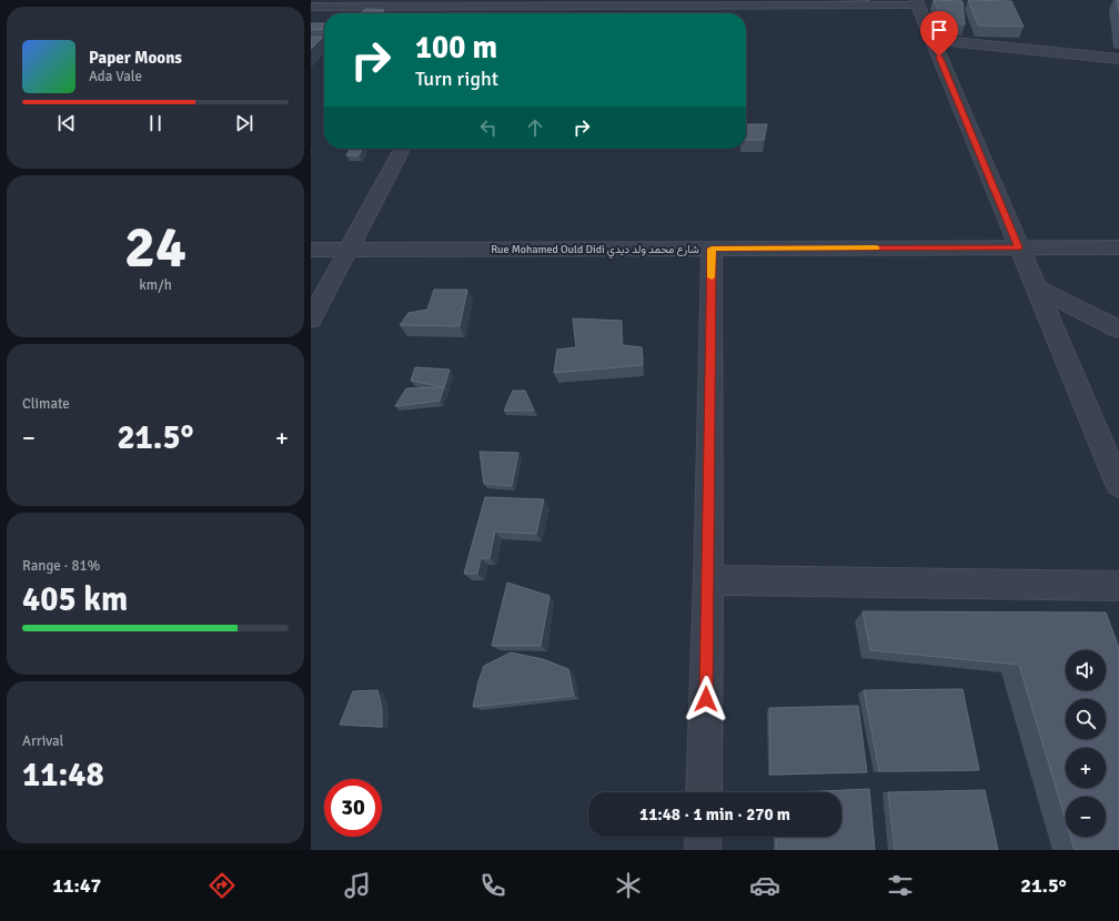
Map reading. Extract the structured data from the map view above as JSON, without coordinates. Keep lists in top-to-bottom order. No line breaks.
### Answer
{"streets":{"street":["Rue Mohamed Ould Didi شارع محمد ولد ديدي"]},"page":{"turn":["100 m","Turn right"],"song":["Paper Moons","Ada Vale"],"tile":[["24","km/h"],"Climate",["Range · 81%","405 km"],["Arrival","11:48"]],"heat":["−","21.5°","+"],"map_buttons":["+","−"],"limit":"30","trip":"11:48 · 1 min · 270 m","tabs":["11:47","21.5°"]}}
